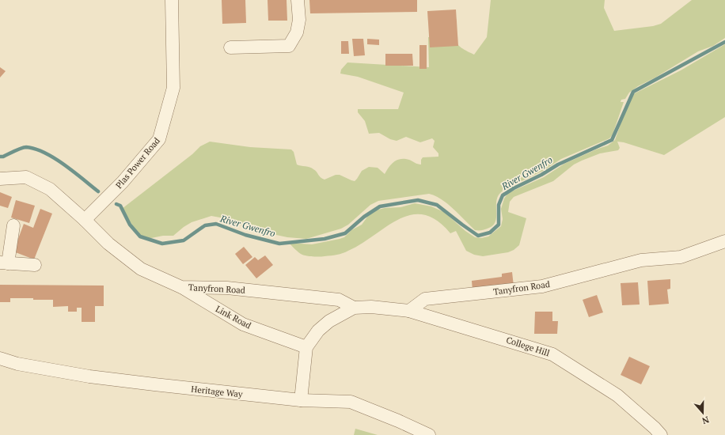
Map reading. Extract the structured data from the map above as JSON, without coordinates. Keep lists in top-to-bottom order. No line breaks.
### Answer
{"streets":{"street":["Plas Power Road","Tanyfron Road","Link Road","College Hill","Heritage Way"]},"crossings":[["Plas Power Road","Tanyfron Road"],["Tanyfron Road","Link Road"],["Tanyfron Road","College Hill"]],"water":["River Gwenfro"],"north":"bottom"}
